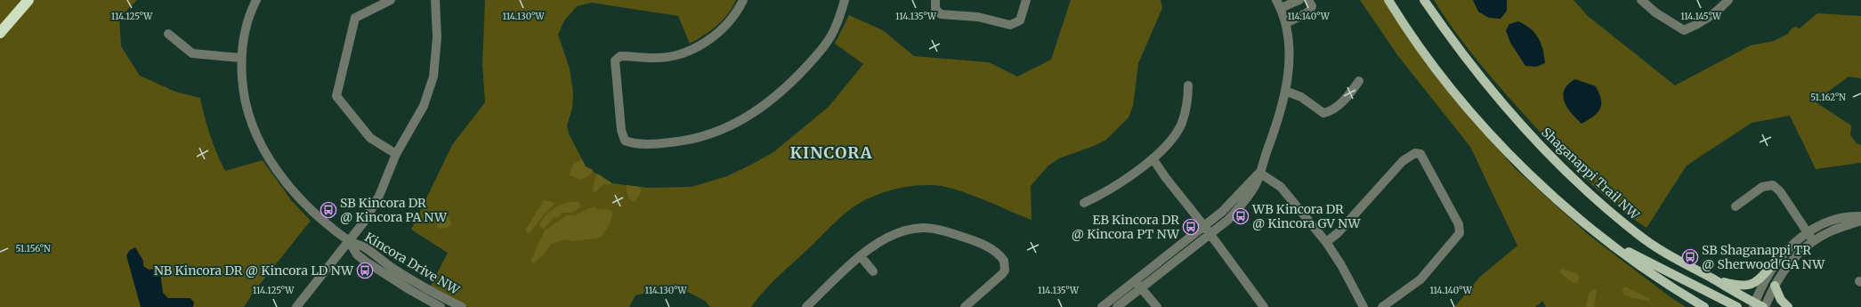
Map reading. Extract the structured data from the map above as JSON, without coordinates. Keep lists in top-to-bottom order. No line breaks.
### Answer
{"streets":{"main road":["Shaganappi Trail NW"],"street":["Kincora Drive NW"]},"districts":["KINCORA"],"places":{"bus stop":["SB Kincora DR @ Kincora PA NW","WB Kincora DR @ Kincora GV NW","EB Kincora DR @ Kincora PT NW","SB Shaganappi TR @ Sherwood GA NW","NB Kincora DR @ Kincora LD NW"]},"coordinates":["114.125°W","114.130°W","114.135°W","114.140°W","114.145°W","51.162°N","51.156°N"]}
